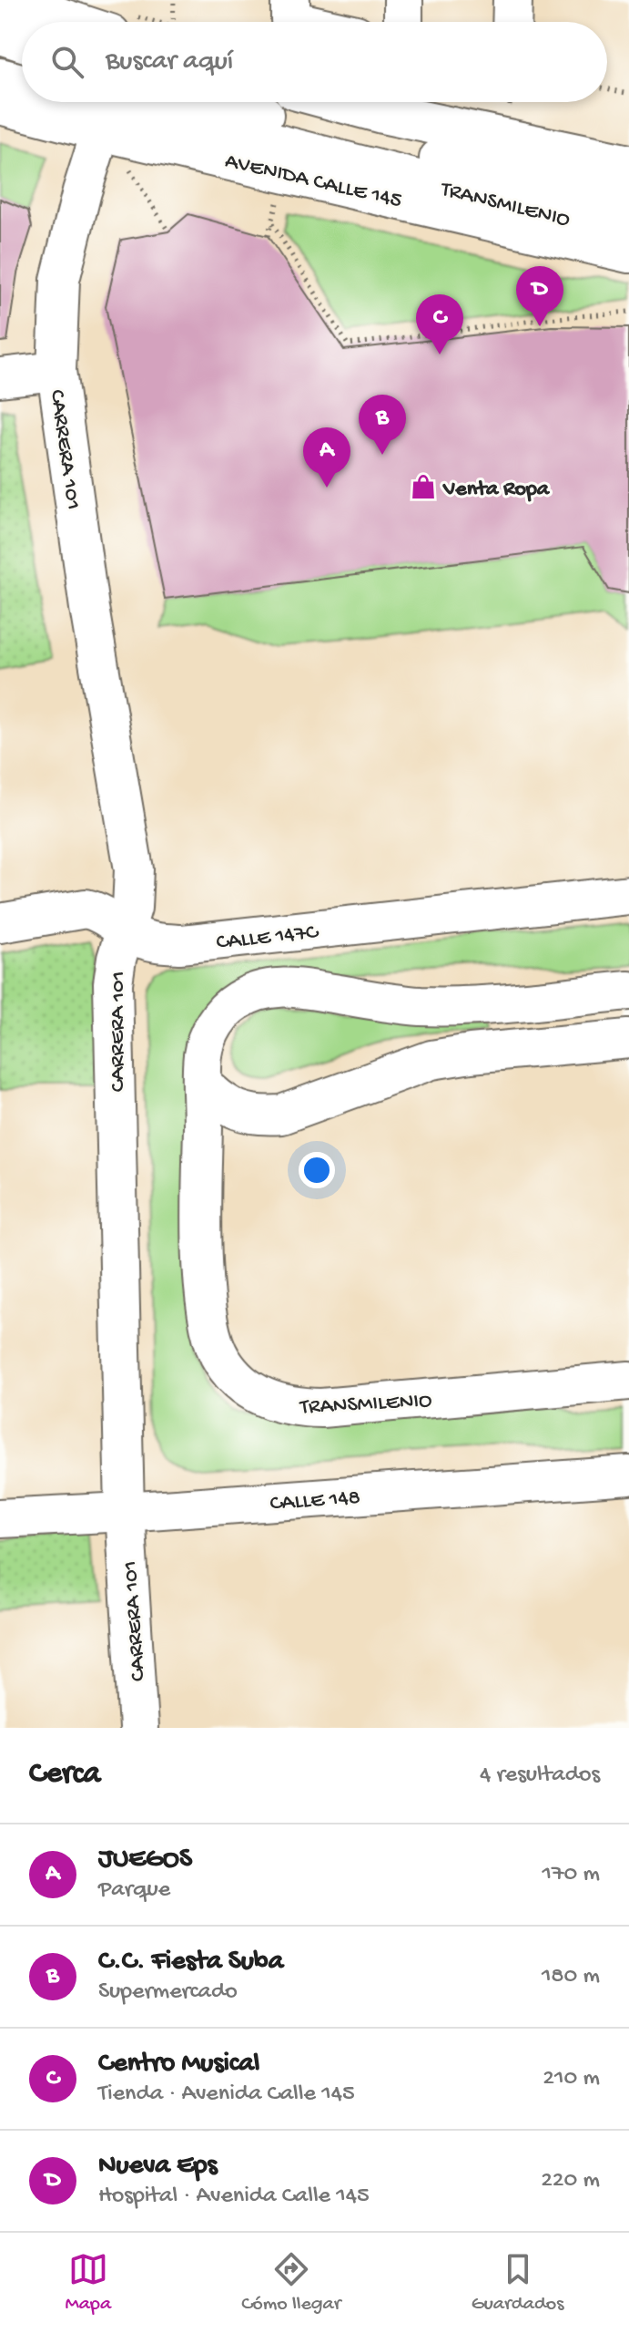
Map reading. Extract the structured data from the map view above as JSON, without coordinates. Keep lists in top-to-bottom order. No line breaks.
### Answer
{"streets":{"main road":["AVENIDA CALLE 145"],"street":["TRANSMILENIO","CARRERA 101","CALLE 147C","CALLE 148"]},"crossings":[["AVENIDA CALLE 145","CARRERA 101"],["CARRERA 101","CALLE 147C"],["CARRERA 101","CALLE 148"]],"places":{"shop":["Venta Ropa"]},"page":{"search":"Buscar aquí","pins":["D","C","B","A"],"heading":["Cerca","4 resultados"],"list":[{"mark":"A","name":"JUEGOS","note":"Parque","value":"170 m"},{"mark":"B","name":"C.C. Fiesta Suba","note":"Supermercado","value":"180 m"},{"mark":"C","name":"Centro Musical","note":"Tienda · Avenida Calle 145","value":"210 m"},{"mark":"D","name":"Nueva Eps","note":"Hospital · Avenida Calle 145","value":"220 m"}],"nav":["Mapa","Cómo llegar","Guardados"]}}
